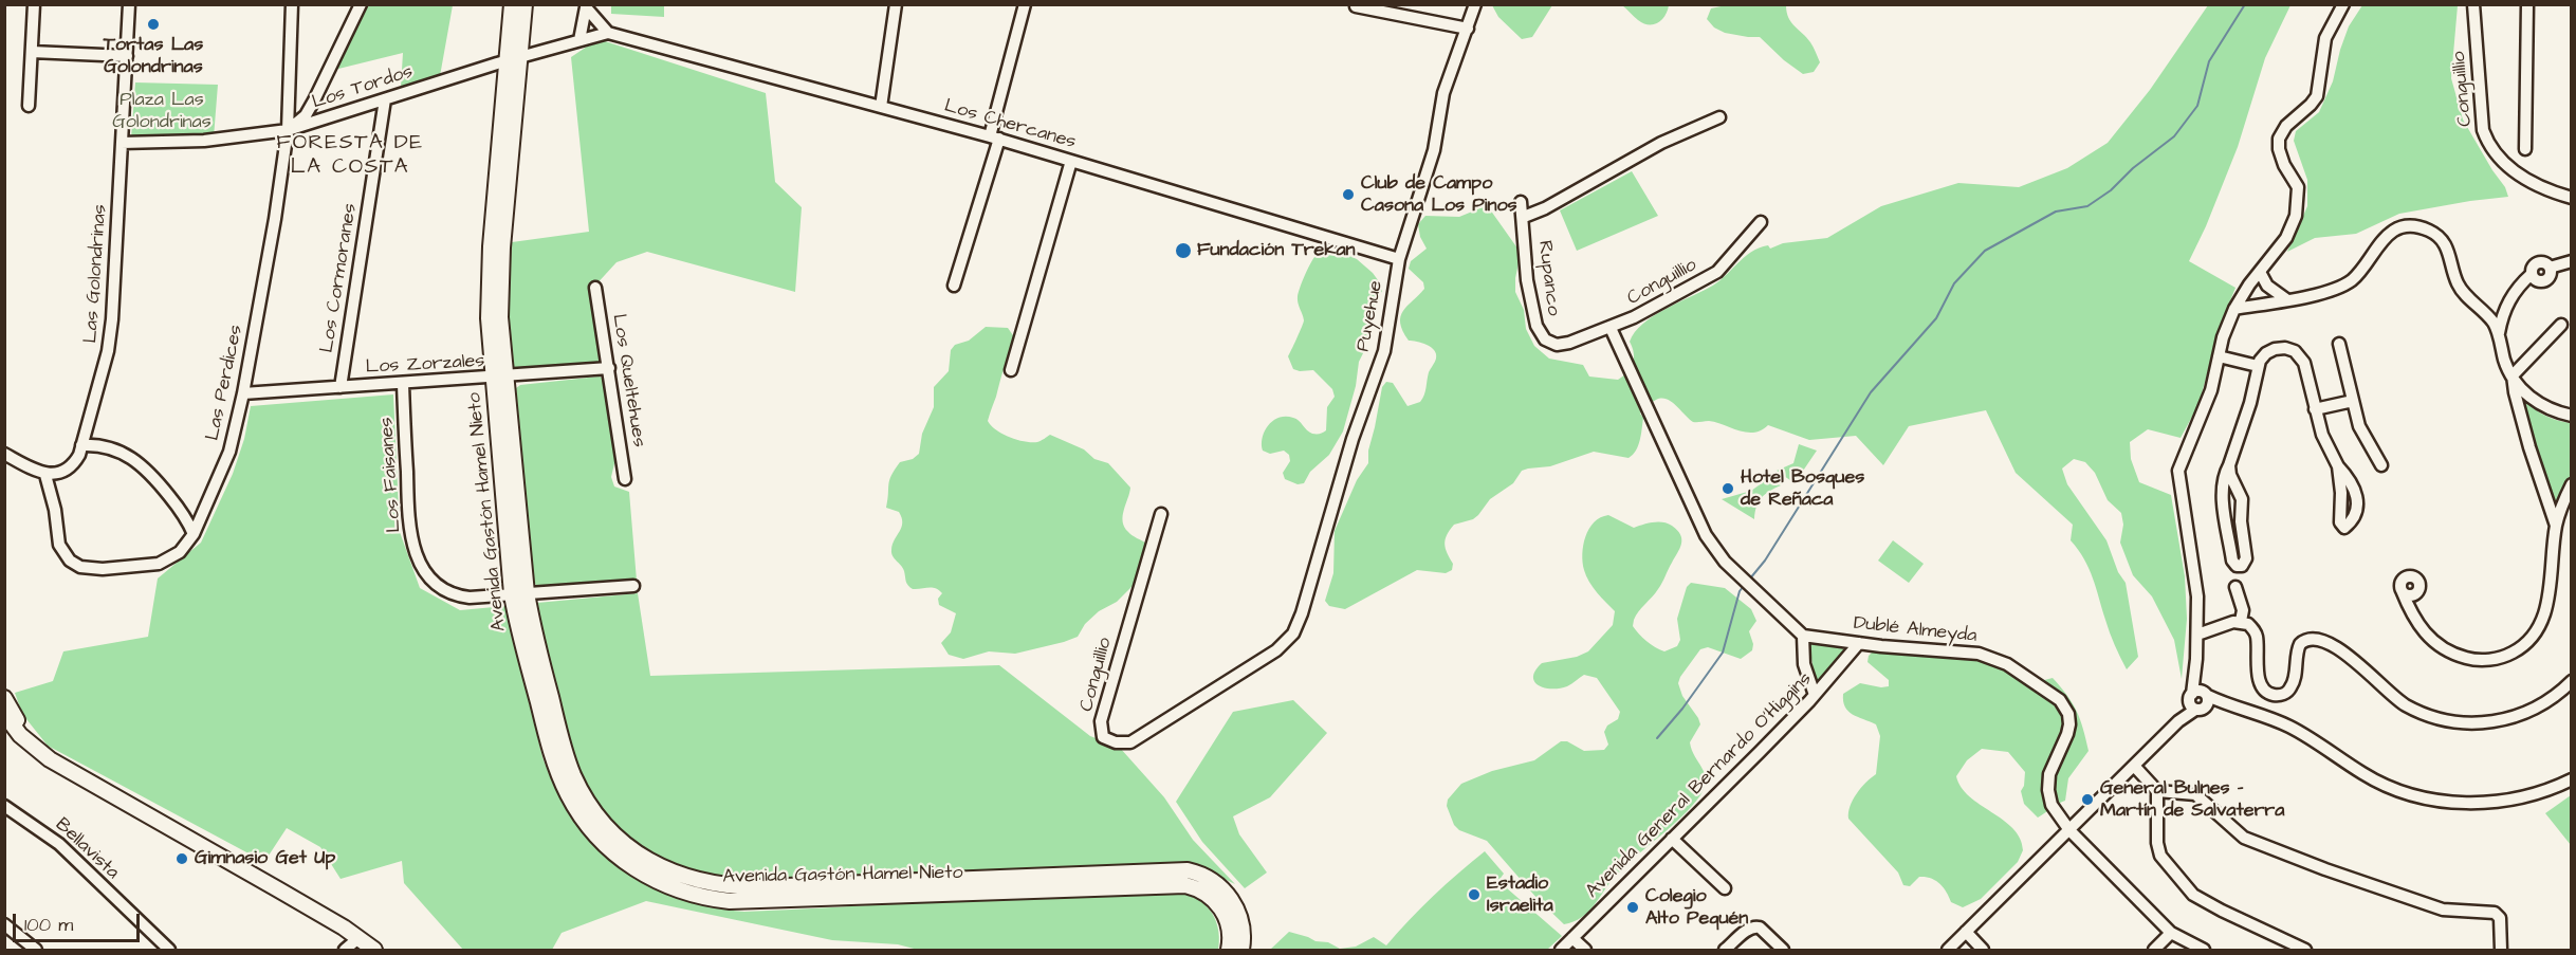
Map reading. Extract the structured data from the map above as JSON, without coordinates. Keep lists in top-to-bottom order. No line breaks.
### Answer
{"streets":{"main road":["Avenida Gastón Hamel Nieto"],"street":["Los Tordos","Conguillio","Los Chercanes","Las Golondrinas","Los Cormoranes","Rupanco","Puyehue","Los Zorzales","Los Queltehues","Las Perdices","Los Faisanes","Dublé Almeyda","Avenida General Bernardo O'Higgins","Bellavista"]},"crossings":[["Los Tordos","Los Chercanes"],["Los Tordos","Las Golondrinas"],["Los Tordos","Los Cormoranes"],["Los Tordos","Las Perdices"],["Los Tordos","Avenida Gastón Hamel Nieto"],["Conguillio","Rupanco"],["Conguillio","Puyehue"],["Los Chercanes","Puyehue"],["Las Golondrinas","Las Perdices"],["Los Cormoranes","Los Zorzales"],["Los Zorzales","Los Queltehues"],["Los Zorzales","Las Perdices"],["Los Zorzales","Los Faisanes"],["Los Zorzales","Avenida Gastón Hamel Nieto"],["Los Faisanes","Avenida Gastón Hamel Nieto"],["Dublé Almeyda","Avenida General Bernardo O'Higgins"]],"districts":["FORESTA DE LA COSTA"],"parks":["Plaza Las Golondrinas"],"places":["Tortas Las Golondrinas","Club de Campo Casona Los Pinos","Fundación Trekan","Hotel Bosques de Reñaca","General Bulnes - Martín de Salvaterra","Gimnasio Get Up","Estadio Israelita","Colegio Alto Pequén"],"scale_bar":"100 m"}
